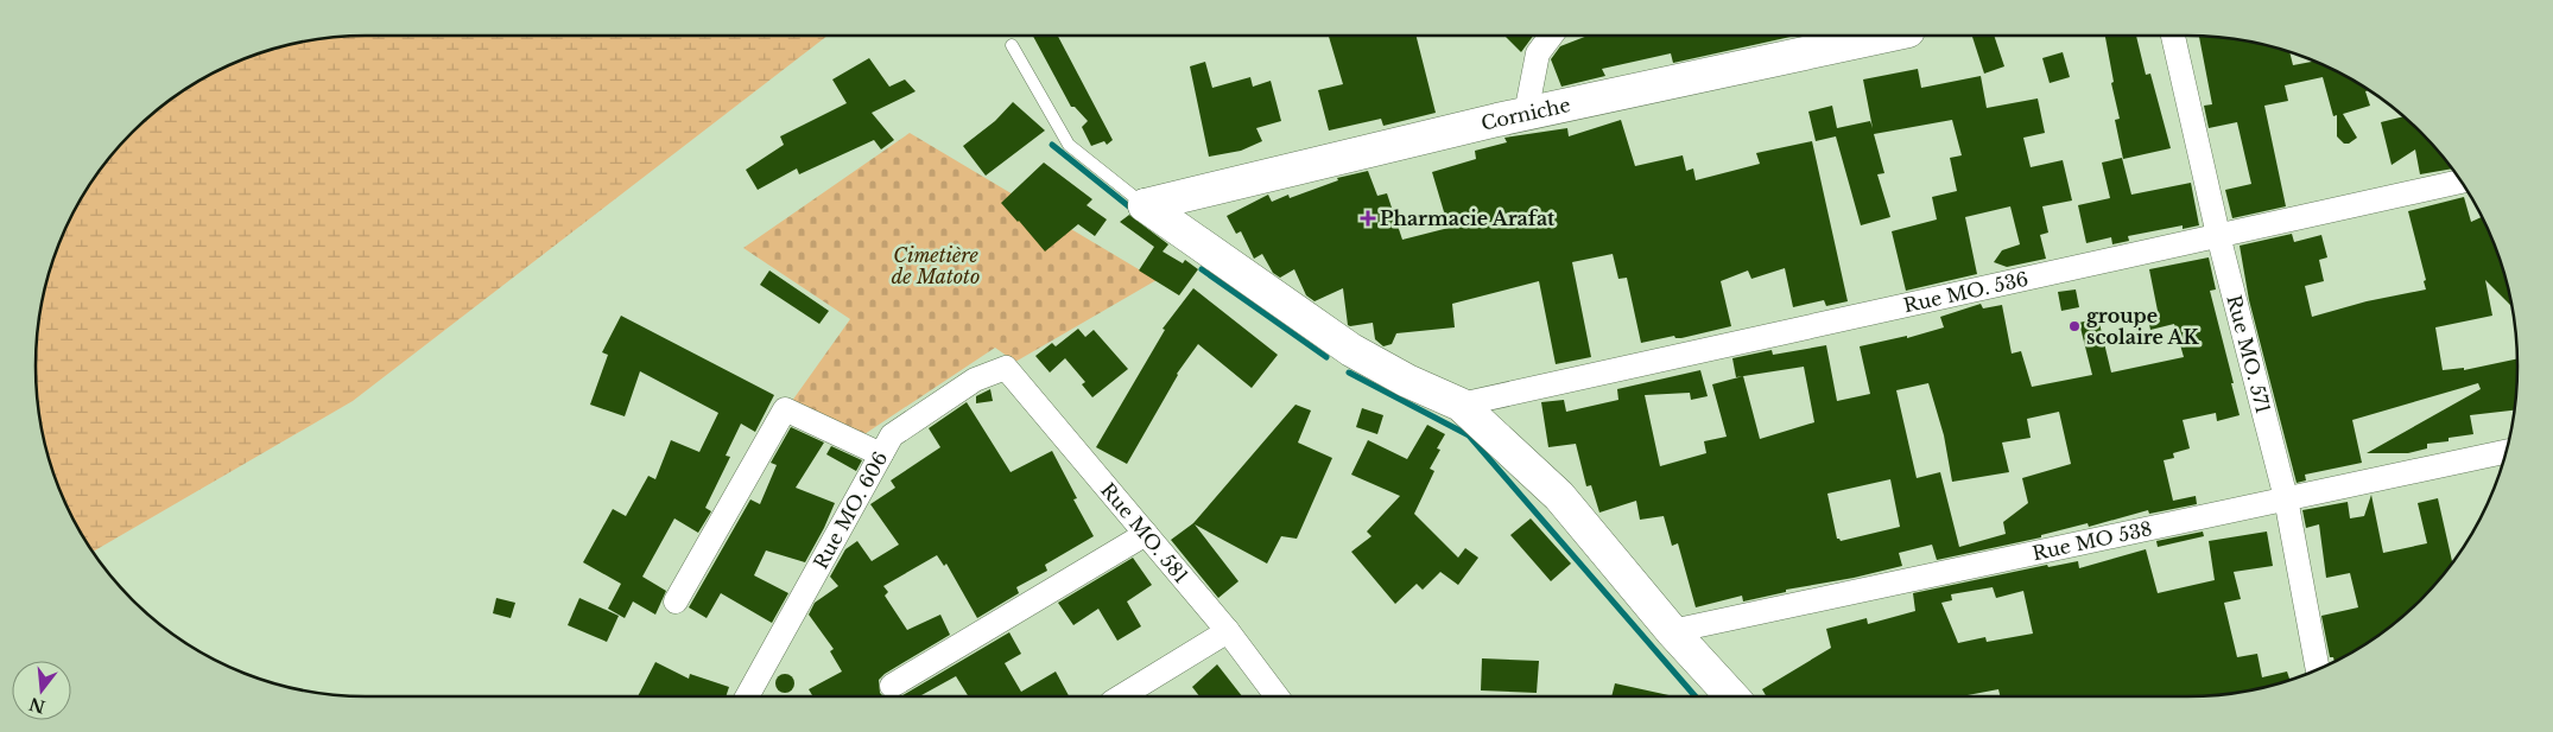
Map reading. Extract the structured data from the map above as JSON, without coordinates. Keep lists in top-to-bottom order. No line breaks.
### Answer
{"streets":{"street":["Corniche","Rue MO. 536","Rue MO. 571","Rue MO. 606","Rue MO. 581","Rue MO 538"]},"crossings":[["Rue MO. 536","Rue MO. 571"],["Rue MO. 571","Rue MO 538"],["Rue MO. 606","Rue MO. 581"]],"parks":["Cimetière de Matoto"],"places":{"health":["Pharmacie Arafat"],"other":["groupe scolaire AK"]},"north":"bottom"}
